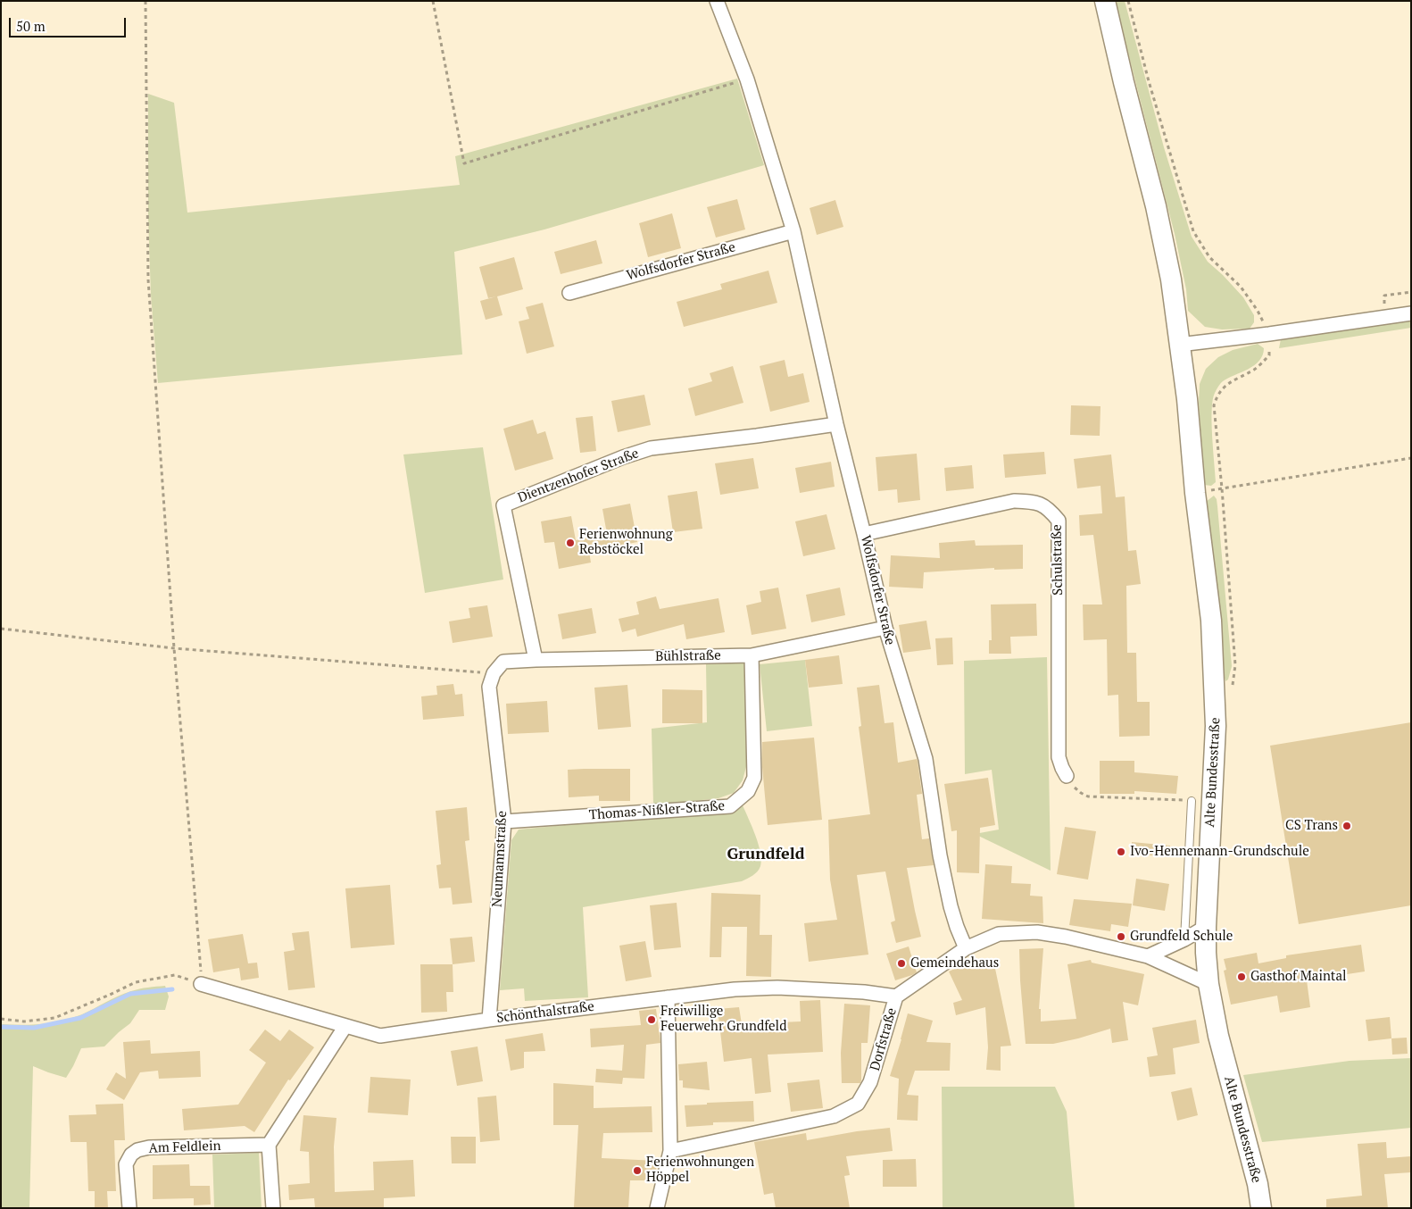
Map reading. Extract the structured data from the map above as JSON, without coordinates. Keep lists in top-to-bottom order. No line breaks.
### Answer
{"streets":{"main road":["Alte Bundesstraße"],"street":["Wolfsdorfer Straße","Dientzenhofer Straße","Schulstraße","Bühlstraße","Thomas-Nißler-Straße","Neumannstraße","Schönthalstraße","Dorfstraße","Am Feldlein"]},"crossings":[["Wolfsdorfer Straße","Dientzenhofer Straße"],["Wolfsdorfer Straße","Schulstraße"],["Wolfsdorfer Straße","Bühlstraße"],["Wolfsdorfer Straße","Dorfstraße"],["Dientzenhofer Straße","Bühlstraße"],["Bühlstraße","Thomas-Nißler-Straße"],["Bühlstraße","Neumannstraße"],["Alte Bundesstraße","Dorfstraße"],["Thomas-Nißler-Straße","Neumannstraße"],["Neumannstraße","Schönthalstraße"],["Schönthalstraße","Dorfstraße"]],"districts":["Grundfeld"],"places":["Ferienwohnung Rebstöckel","CS Trans","Ivo-Hennemann-Grundschule","Grundfeld Schule","Gemeindehaus","Gasthof Maintal","Freiwillige Feuerwehr Grundfeld","Ferienwohnungen Höppel"],"scale_bar":"50 m"}
